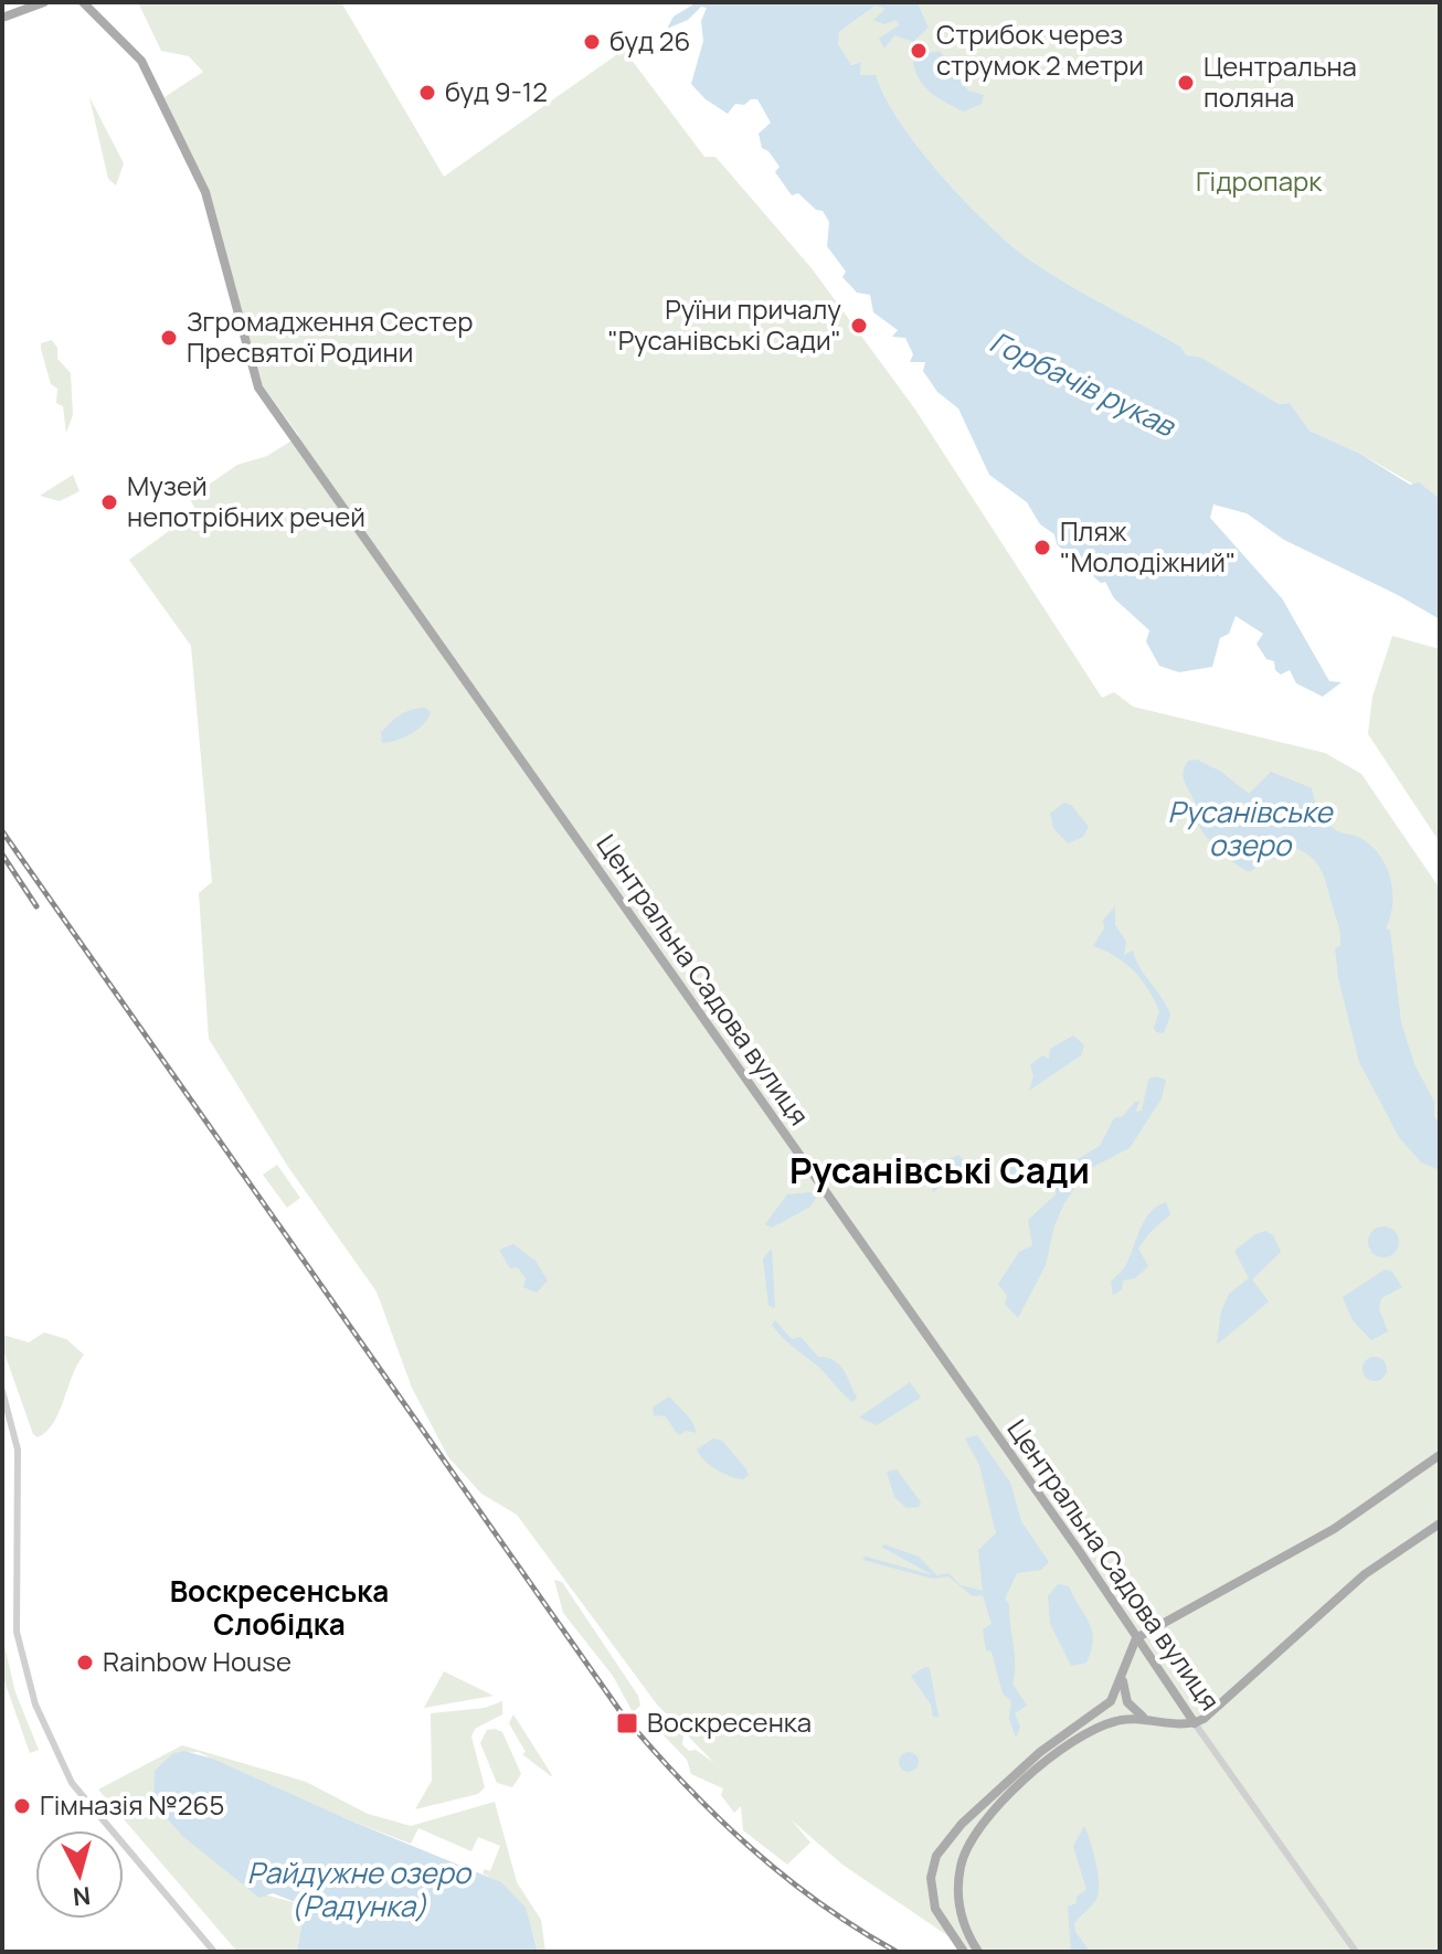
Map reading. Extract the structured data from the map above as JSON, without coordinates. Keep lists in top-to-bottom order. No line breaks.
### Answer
{"streets":{"main road":["Центральна Садова вулиця"]},"districts":["Русанівські Сади","Воскресенська Слобідка"],"water":["Горбачів рукав","Русанівське озеро","Райдужне озеро (Радунка)"],"parks":["Гідропарк"],"places":{"other":["буд 26","Стрибок через струмок 2 метри","Центральна поляна","буд 9-12","Руїни причалу \"Русанівські Сади\"","Згромадження Сестер Пресвятої Родини","Музей непотрібних речей","Пляж \"Молодіжний\"","Rainbow House","Гімназія №265"],"transit":["Воскресенка"]},"north":"bottom"}
